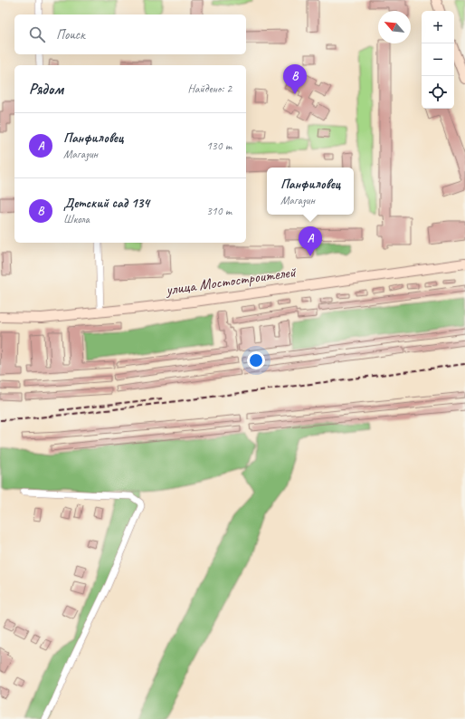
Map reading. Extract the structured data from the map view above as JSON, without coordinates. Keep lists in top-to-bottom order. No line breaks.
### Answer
{"streets":{"main road":["улица Мостостроителей"]},"north":"top left","page":{"map_buttons":["+","−"],"search":"Поиск","pins":["B","A"],"heading":["Рядом","Найдено: 2"],"list":[{"mark":"A","name":"Панфиловец","note":"Магазин","value":"130 m"},{"mark":"B","name":"Детский сад 134","note":"Школа","value":"310 m"}],"popup":["Панфиловец","Магазин"]}}
